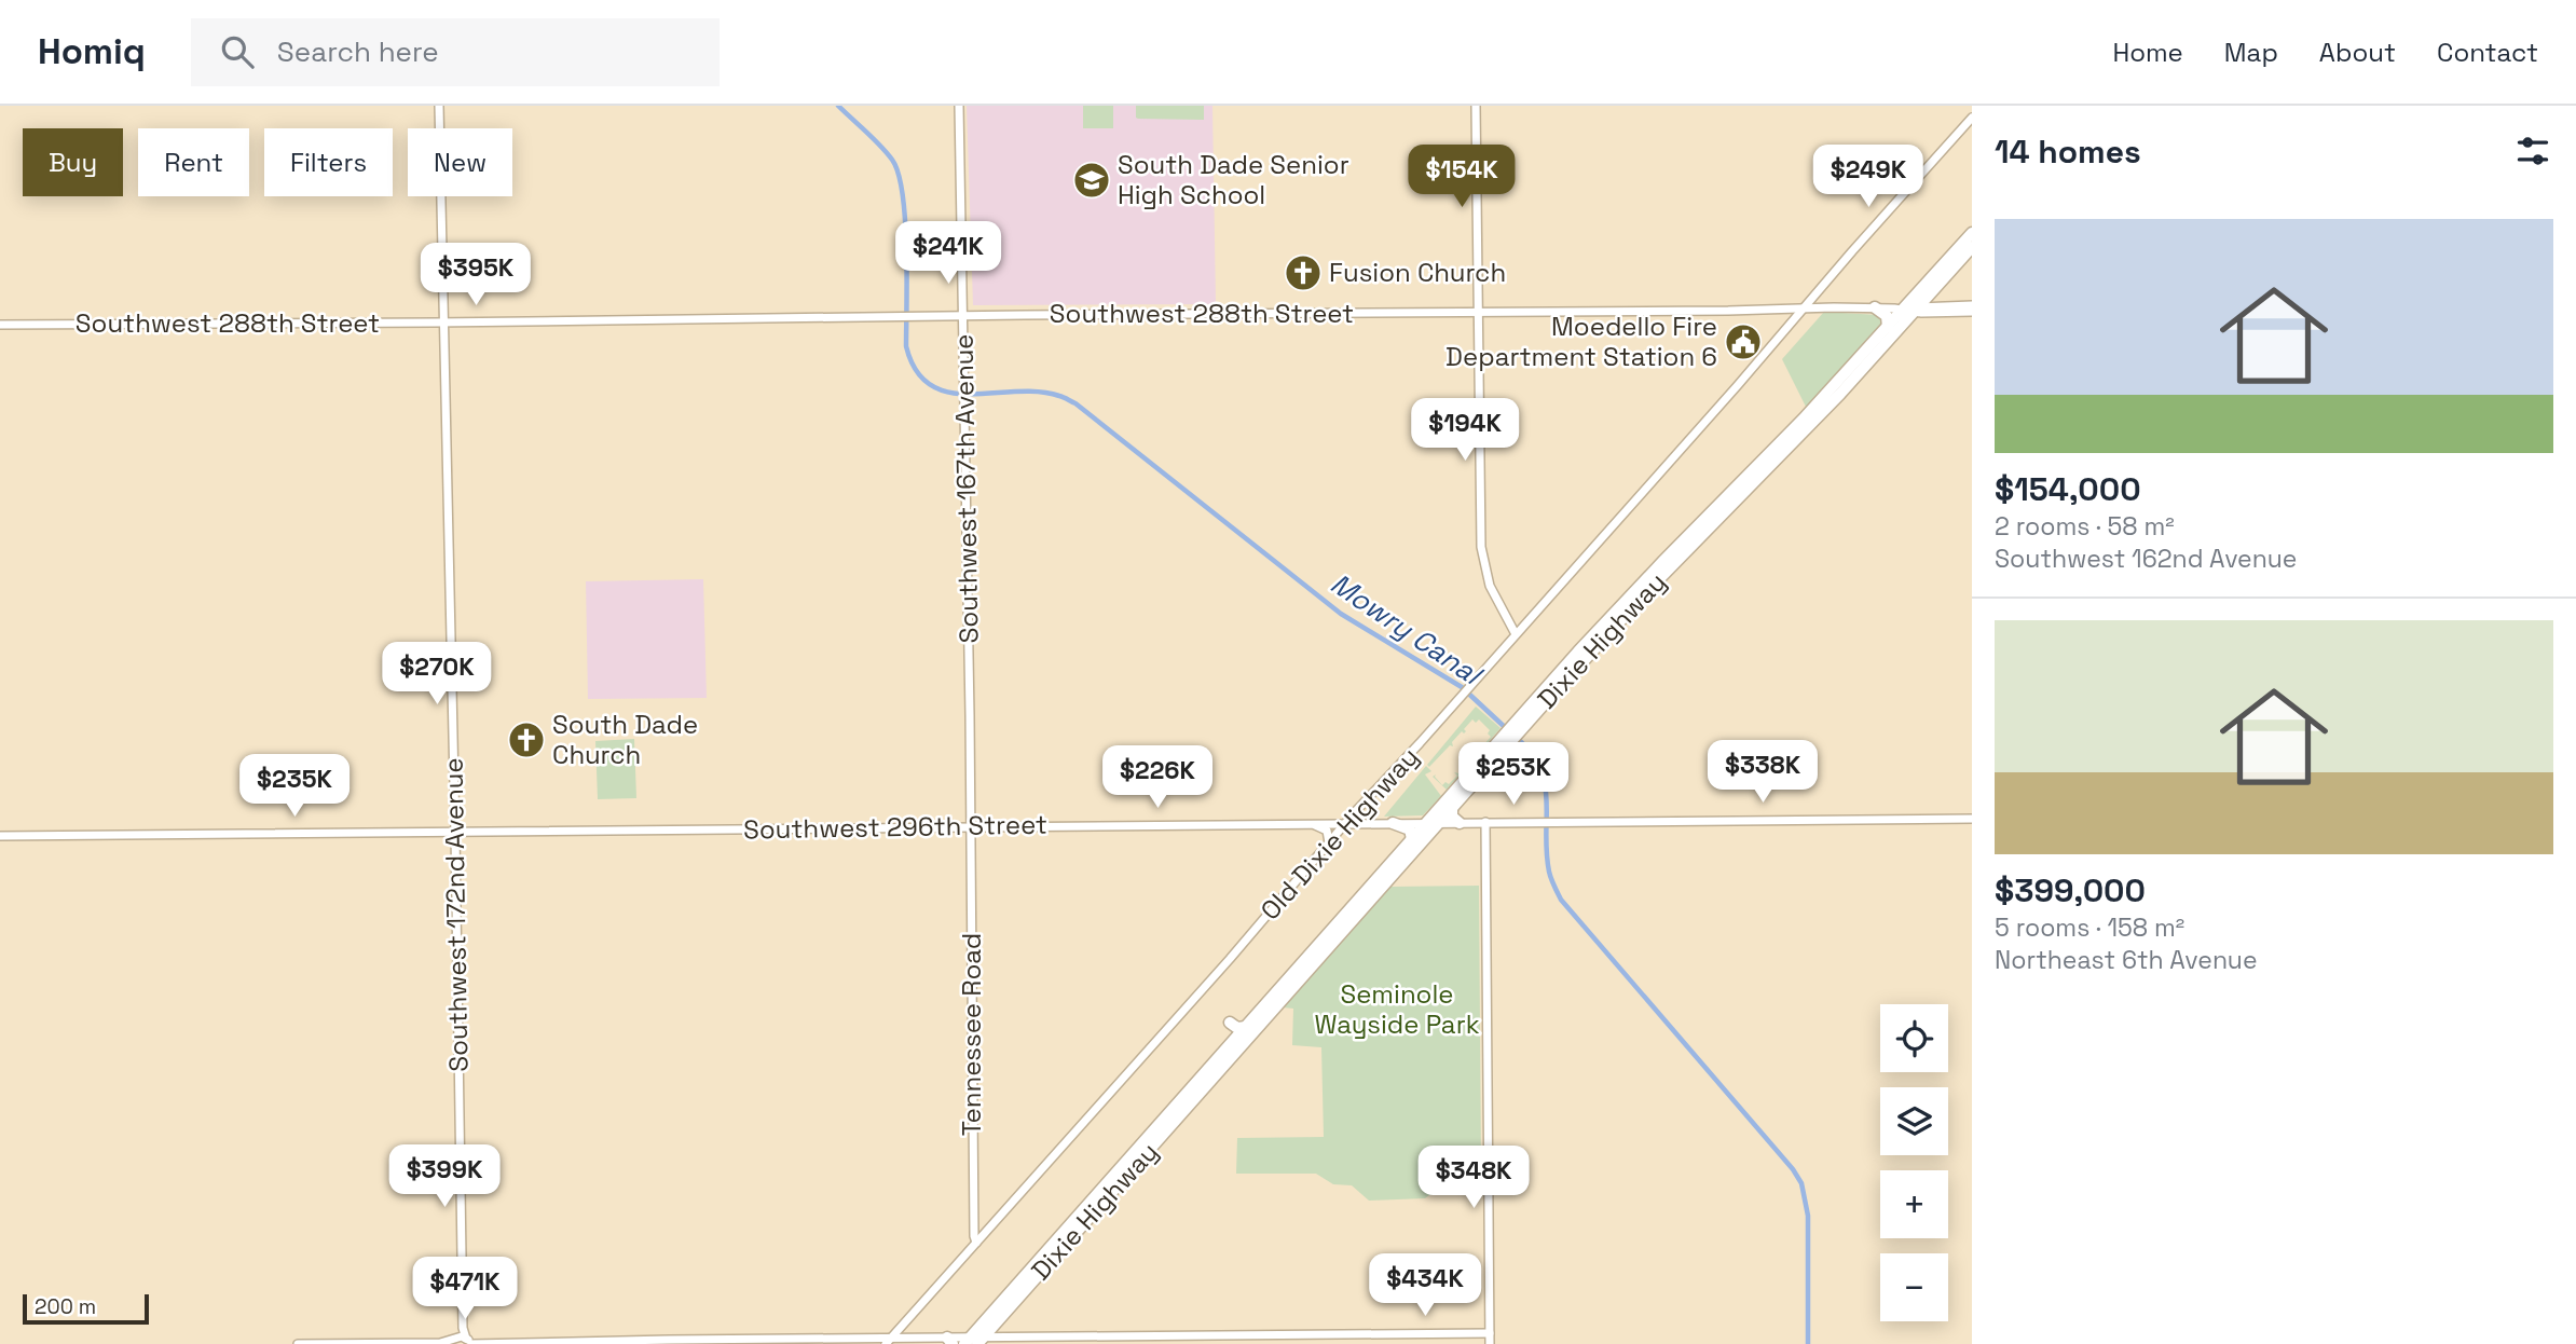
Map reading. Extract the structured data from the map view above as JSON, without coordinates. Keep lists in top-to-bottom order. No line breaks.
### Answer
{"streets":{"highway":["Dixie Highway"],"street":["Southwest 288th Street","Southwest 167th Avenue","Southwest 296th Street","Old Dixie Highway","Southwest 172nd Avenue","Tennessee Road"]},"crossings":[["Southwest 288th Street","Southwest 167th Avenue"],["Southwest 288th Street","Dixie Highway"],["Southwest 288th Street","Old Dixie Highway"],["Southwest 288th Street","Southwest 172nd Avenue"],["Southwest 167th Avenue","Southwest 296th Street"],["Southwest 167th Avenue","Tennessee Road"],["Dixie Highway","Southwest 296th Street"],["Southwest 296th Street","Old Dixie Highway"],["Southwest 296th Street","Southwest 172nd Avenue"],["Southwest 296th Street","Tennessee Road"],["Old Dixie Highway","Tennessee Road"]],"water":["Mowry Canal"],"parks":["Seminole Wayside Park"],"places":{"school or university":["South Dade Senior High School"],"church":["Fusion Church","South Dade Church"],"public building":["Moedello Fire Department Station 6"]},"scale_bar":"200 m","page":{"header":"Homiq","search":"Search here","nav":["Home","Map","About","Contact"],"heading":"14 homes","chip":["Buy","Rent","Filters","New"],"price":["$154K","$249K","$241K","$395K","$194K","$270K","$338K","$253K","$226K","$235K","$399K","$348K","$434K","$471K"],"list":[{"name":"$154,000","note":"2 rooms · 58 m² · Southwest 162nd Avenue"},{"name":"$399,000","note":"5 rooms · 158 m² · Northeast 6th Avenue"}],"map_buttons":["+","−"],"scale":"200 m"}}
